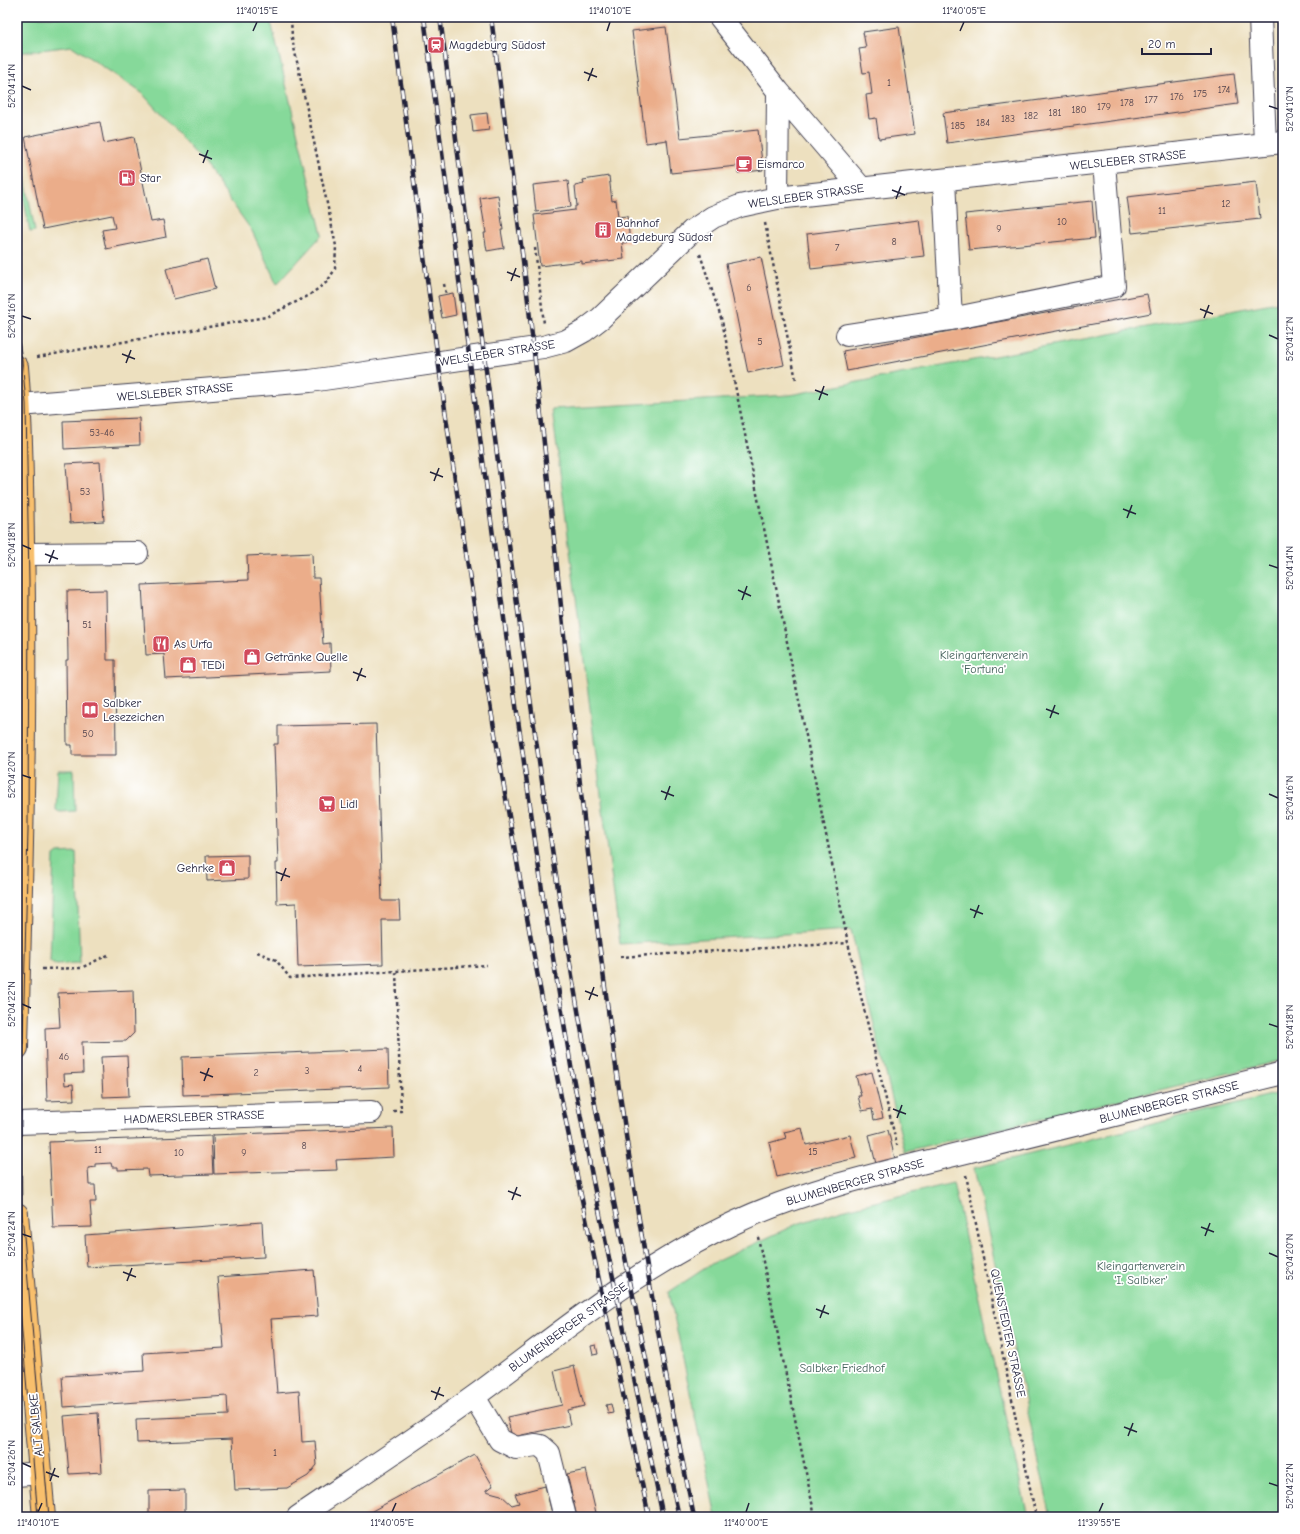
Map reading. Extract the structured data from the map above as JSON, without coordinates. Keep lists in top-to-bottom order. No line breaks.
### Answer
{"streets":{"main road":["ALT SALBKE"],"street":["WELSLEBER STRASSE","BLUMENBERGER STRASSE","HADMERSLEBER STRASSE"],"path":["QUENSTEDTER STRASSE"]},"crossings":[["BLUMENBERGER STRASSE","QUENSTEDTER STRASSE"]],"parks":["Kleingartenverein 'Fortuna'","Kleingartenverein 'I. Salbker'","Salbker Friedhof"],"places":{"station":["Magdeburg Südost"],"cafe":["Eismarco"],"fuel station":["Star"],"building":["Bahnhof Magdeburg Südost"],"restaurant":["As Urfa"],"shop":["Getränke Quelle","TEDi","Gehrke"],"library":["Salbker Lesezeichen"],"supermarket":["Lidl"]},"house_numbers":["1","174","175","176","177","178","179","180","181","182","183","184","185","12","11","10","9","8","7","6","5","53-46","53","51","50","46","4","3","2","8","11","15","10","9","1"],"scale_bar":"20 m","coordinates":["11°40'15\"E","11°40'10\"E","11°40'05\"E","52°04'14\"N","52°04'10\"N","52°04'16\"N","52°04'12\"N","52°04'18\"N","52°04'20\"N","52°04'22\"N","52°04'24\"N","52°04'26\"N","11°40'00\"E","11°39'55\"E"]}
